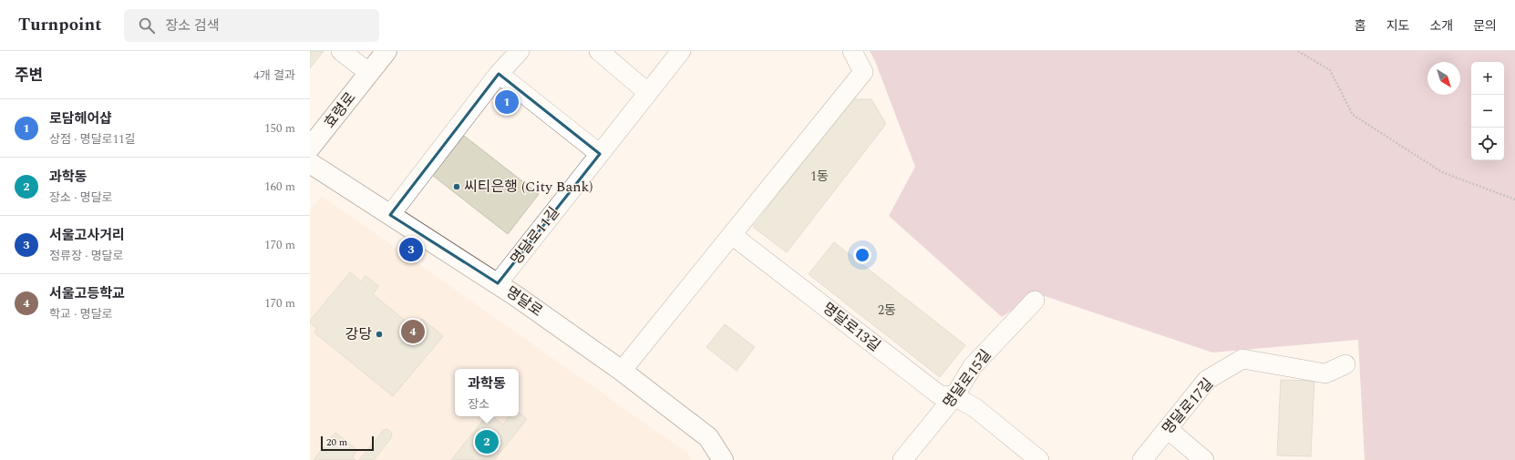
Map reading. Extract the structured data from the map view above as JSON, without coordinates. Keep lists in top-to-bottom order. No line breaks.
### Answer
{"streets":{"main road":["효령로","명달로"],"street":["명달로11길","명달로13길","명달로15길","명달로17길"]},"crossings":[["명달로11길","명달로"],["명달로13길","명달로15길"]],"places":["씨티은행 (City Bank)","강당"],"house_numbers":["1동","2동"],"scale_bar":"20 m","north":"bottom right","page":{"header":"Turnpoint","search":"장소 검색","nav":["홈","지도","소개","문의"],"heading":["주변","4개 결과"],"map_buttons":["+","−"],"pins":["1","3","4","2"],"list":[{"mark":"1","name":"로담헤어샵","note":"상점 · 명달로11길","value":"150 m"},{"mark":"2","name":"과학동","note":"장소 · 명달로","value":"160 m"},{"mark":"3","name":"서울고사거리","note":"정류장 · 명달로","value":"170 m"},{"mark":"4","name":"서울고등학교","note":"학교 · 명달로","value":"170 m"}],"popup":["과학동","장소"],"scale":"20 m"}}
